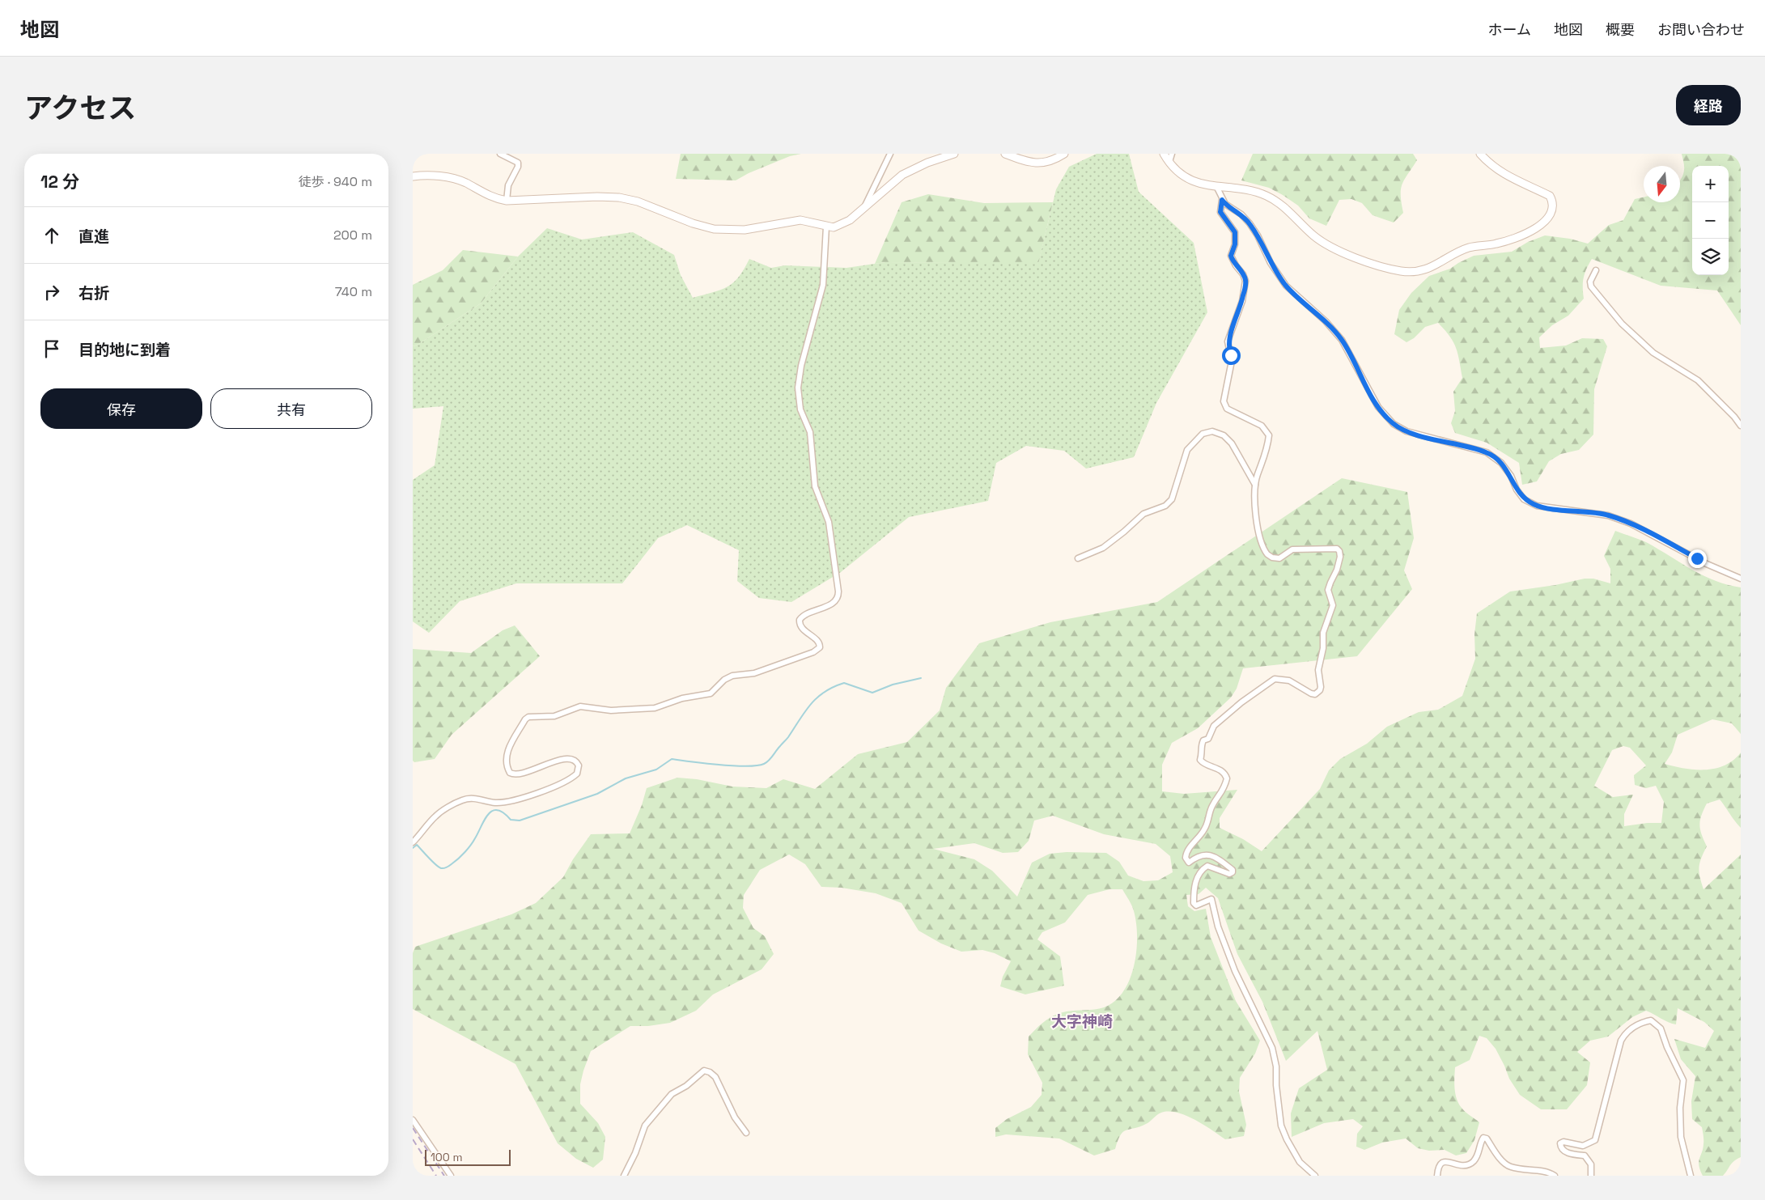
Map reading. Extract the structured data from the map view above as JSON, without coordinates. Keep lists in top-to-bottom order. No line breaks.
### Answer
{"districts":["大字神崎"],"scale_bar":"100 m","north":"bottom","page":{"header":"地図","nav":["ホーム","地図","概要","お問い合わせ"],"title":"アクセス","buttons":["経路",["保存","共有"]],"heading":["12 分","徒歩 · 940 m"],"map_buttons":["+","−"],"list":[["直進","200 m"],["右折","740 m"],"目的地に到着"],"scale":"100 m"}}
